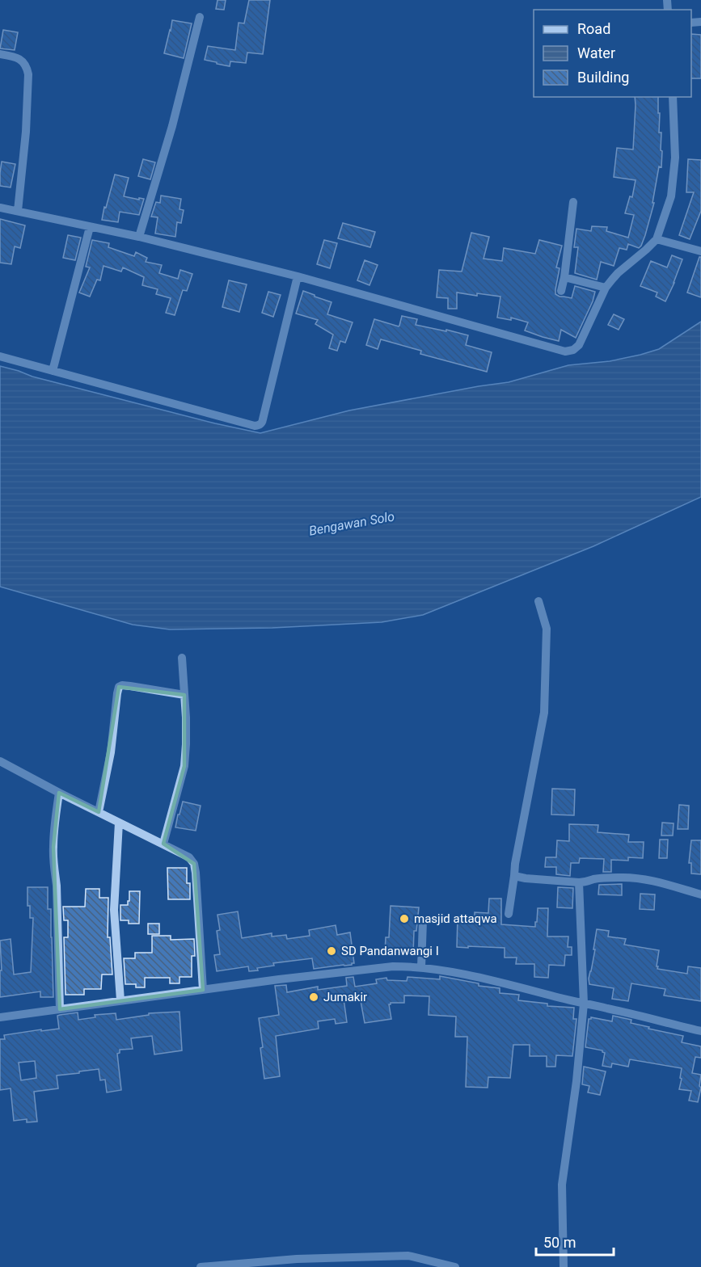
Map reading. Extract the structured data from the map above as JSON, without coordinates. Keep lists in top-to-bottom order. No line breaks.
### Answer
{"water":["Bengawan Solo"],"places":["masjid attaqwa","SD Pandanwangi I","Jumakir"],"legend":["Road","Water","Building"],"scale_bar":"50 m"}
